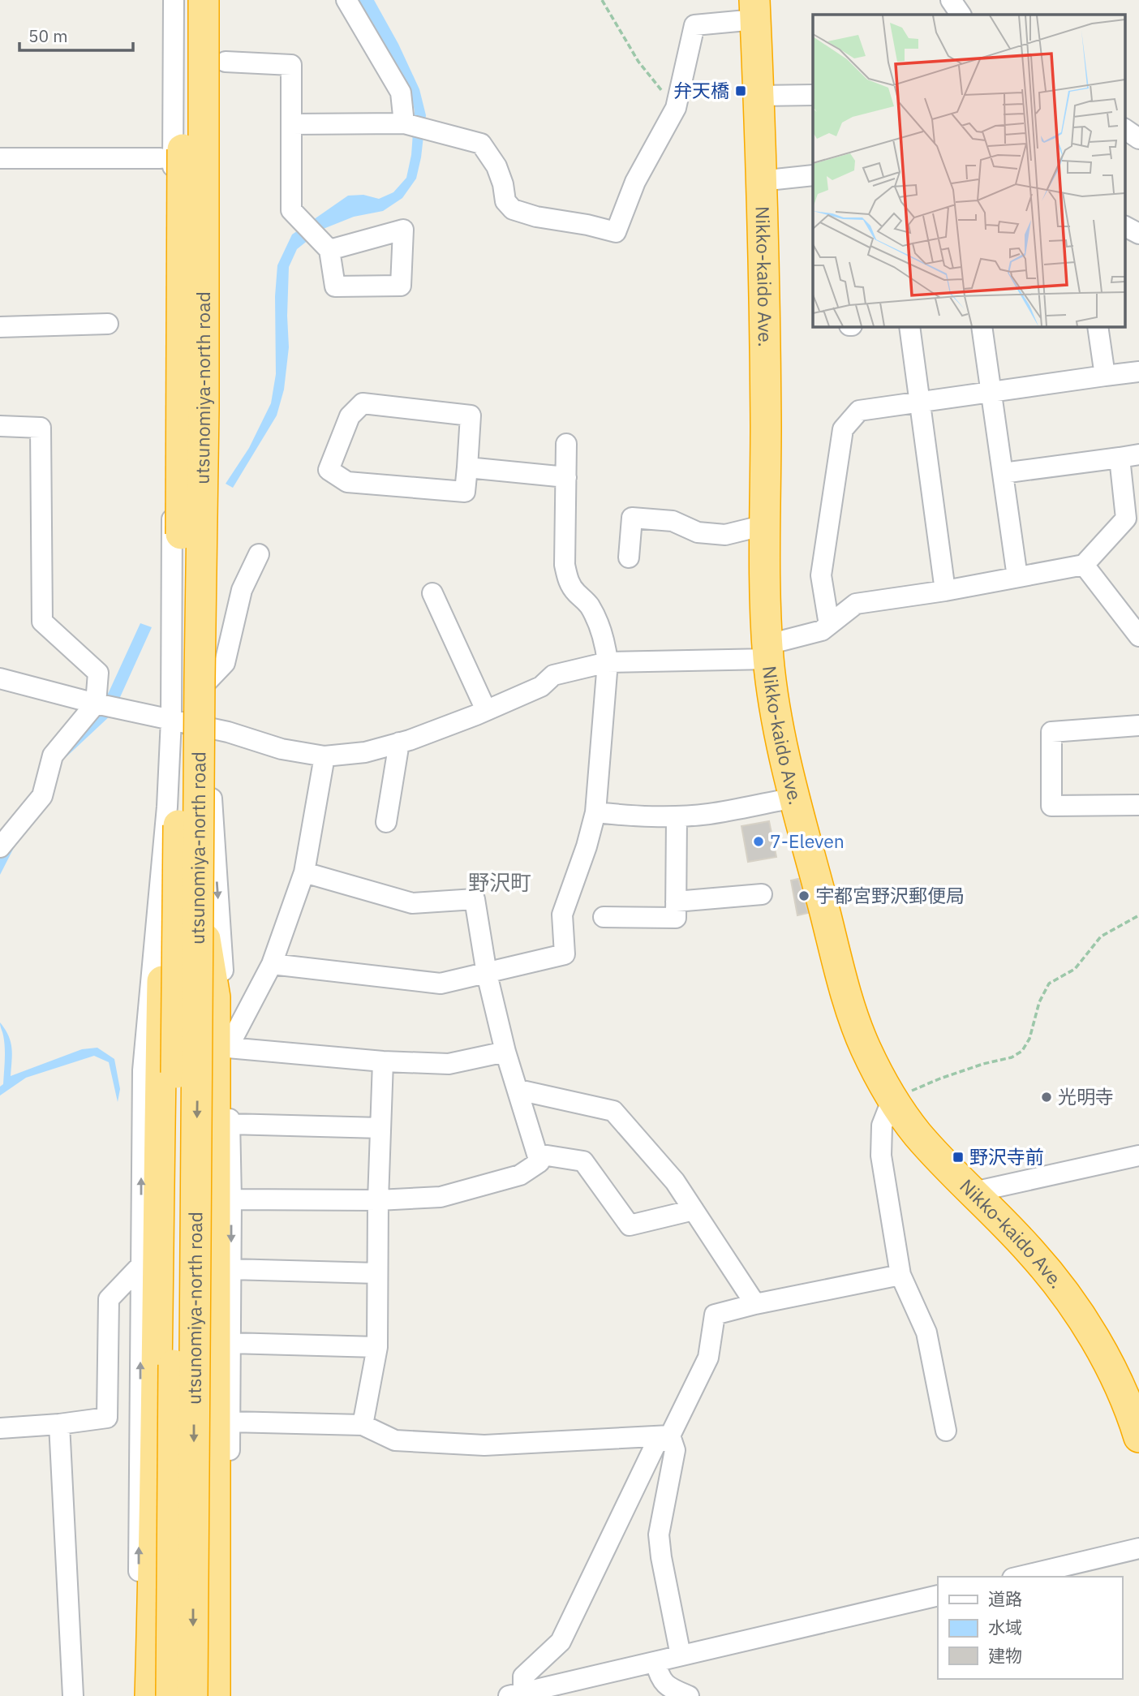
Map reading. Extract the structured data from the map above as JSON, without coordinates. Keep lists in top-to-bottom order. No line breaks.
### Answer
{"streets":{"highway":["Nikko-kaido Ave.","utsunomiya-north road"]},"districts":["野沢町"],"places":{"transit":["弁天橋","野沢寺前"],"other":["7-Eleven","宇都宮野沢郵便局","光明寺"]},"legend":["道路","水域","建物"],"scale_bar":"50 m"}
